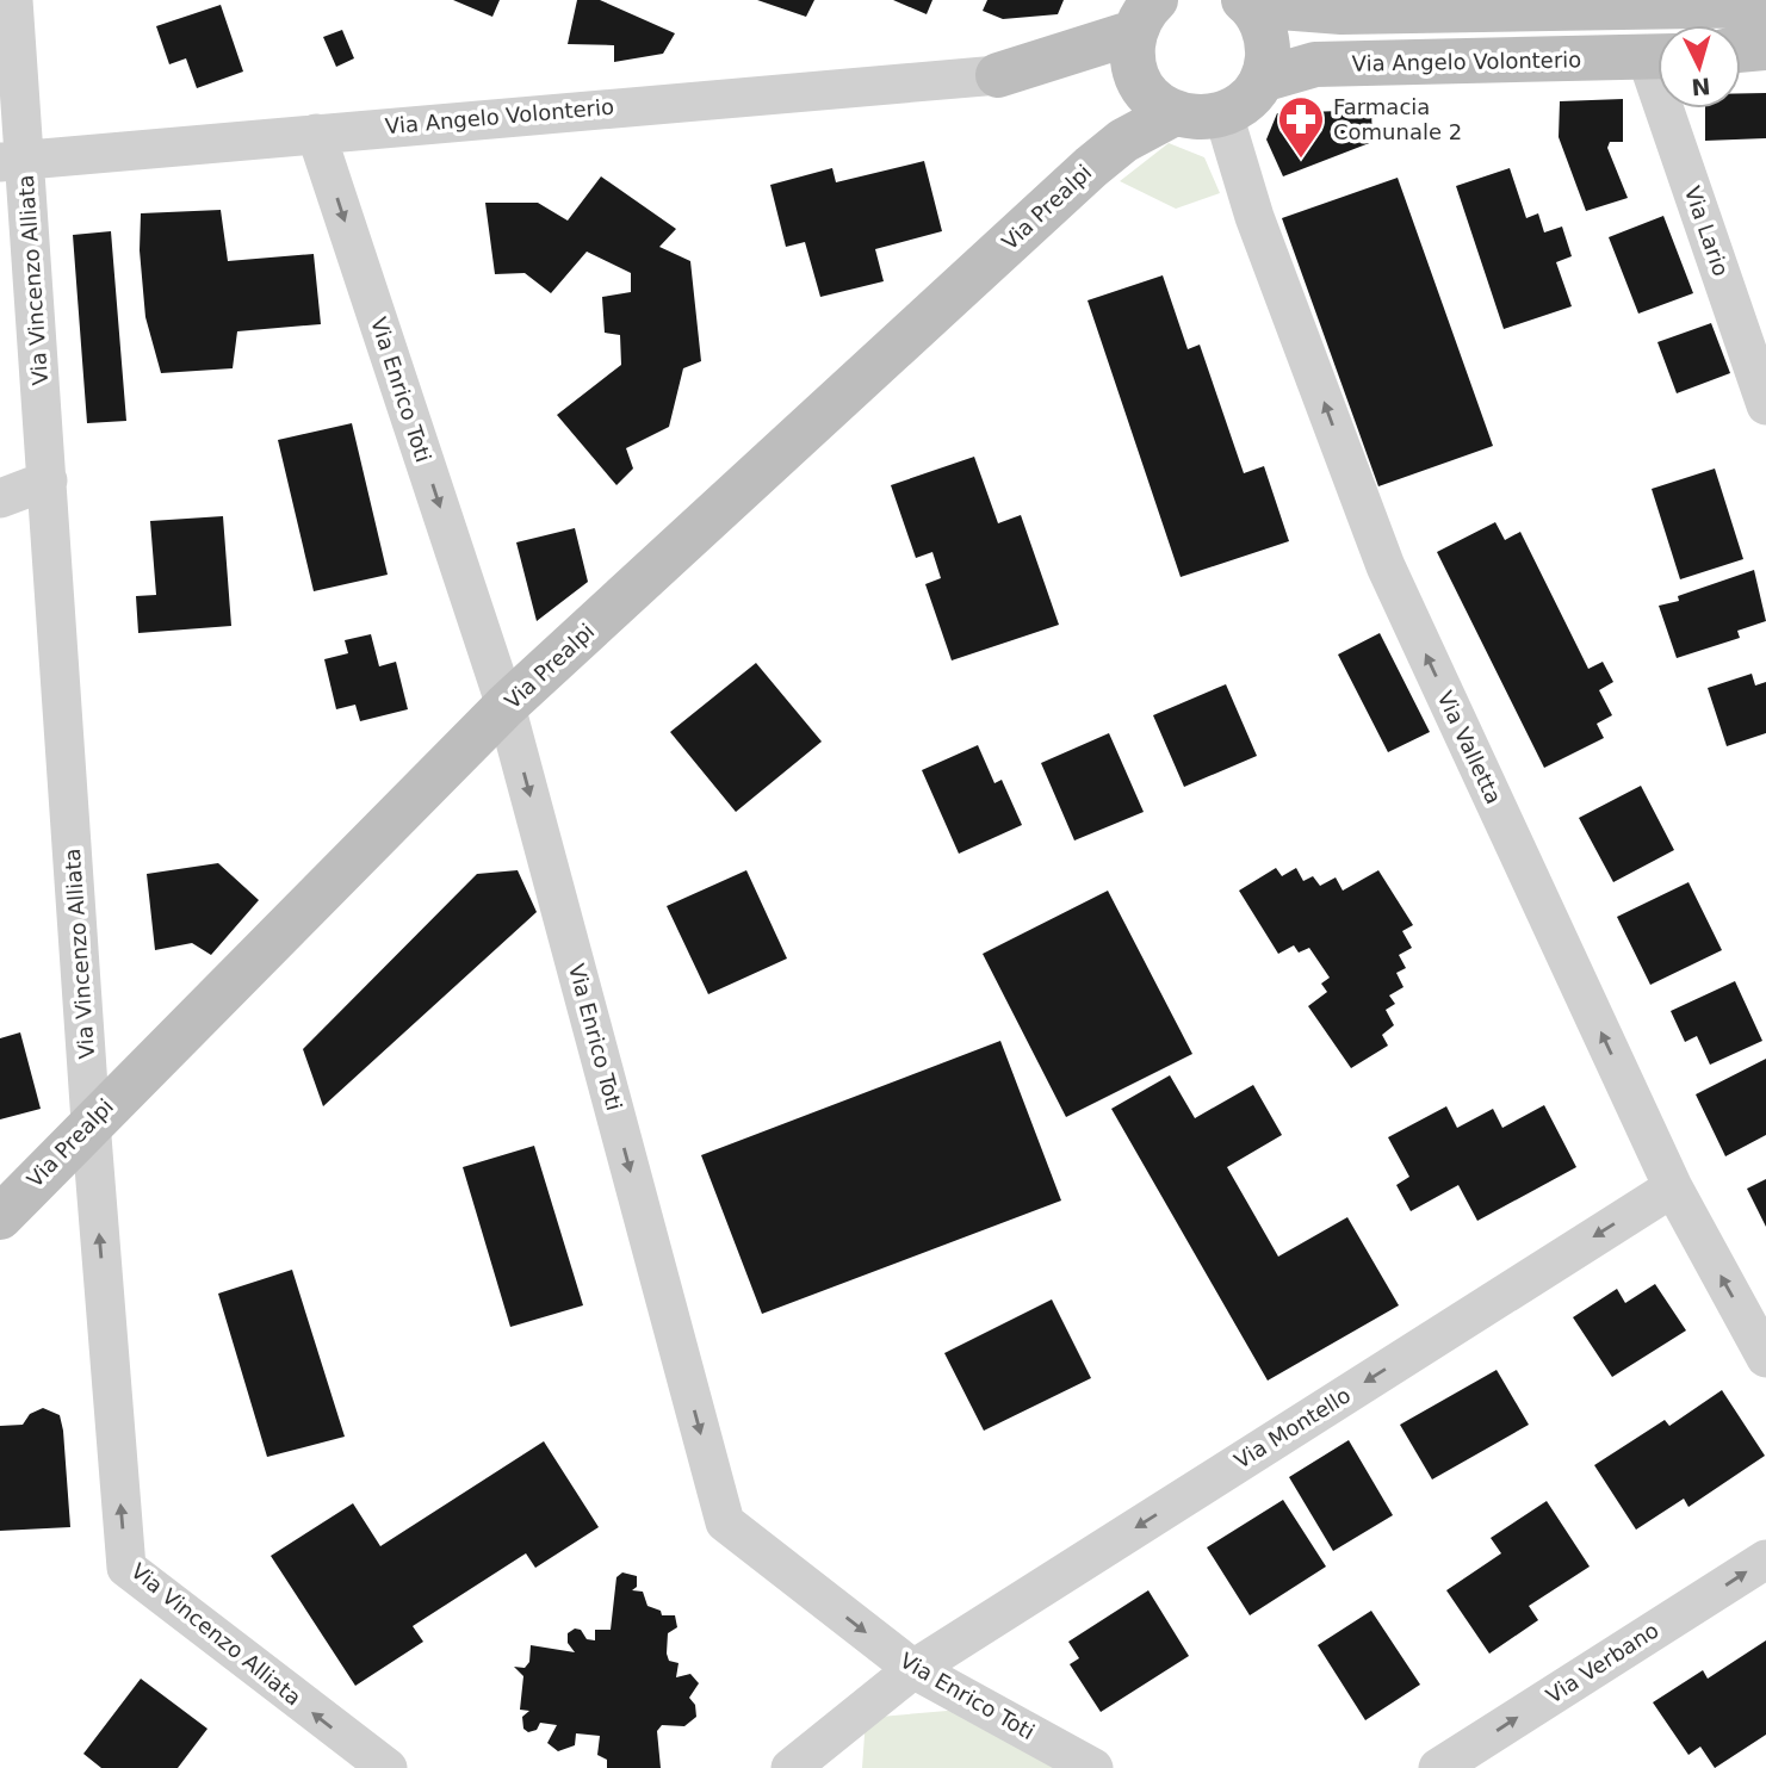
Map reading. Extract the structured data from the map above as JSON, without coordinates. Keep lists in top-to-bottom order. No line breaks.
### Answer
{"streets":{"street":["Via Angelo Volonterio","Via Prealpi","Via Lario","Via Vincenzo Alliata","Via Enrico Toti","Via Valletta","Via Montello","Via Verbano"]},"crossings":[["Via Angelo Volonterio","Via Prealpi"],["Via Angelo Volonterio","Via Vincenzo Alliata"],["Via Angelo Volonterio","Via Enrico Toti"],["Via Prealpi","Via Vincenzo Alliata"],["Via Prealpi","Via Enrico Toti"],["Via Enrico Toti","Via Montello"],["Via Valletta","Via Montello"]],"one_way":["Via Vincenzo Alliata","Via Enrico Toti","Via Valletta","Via Montello","Via Verbano"],"places":{"pharmacy":["Farmacia Comunale 2"]},"north":"bottom"}
